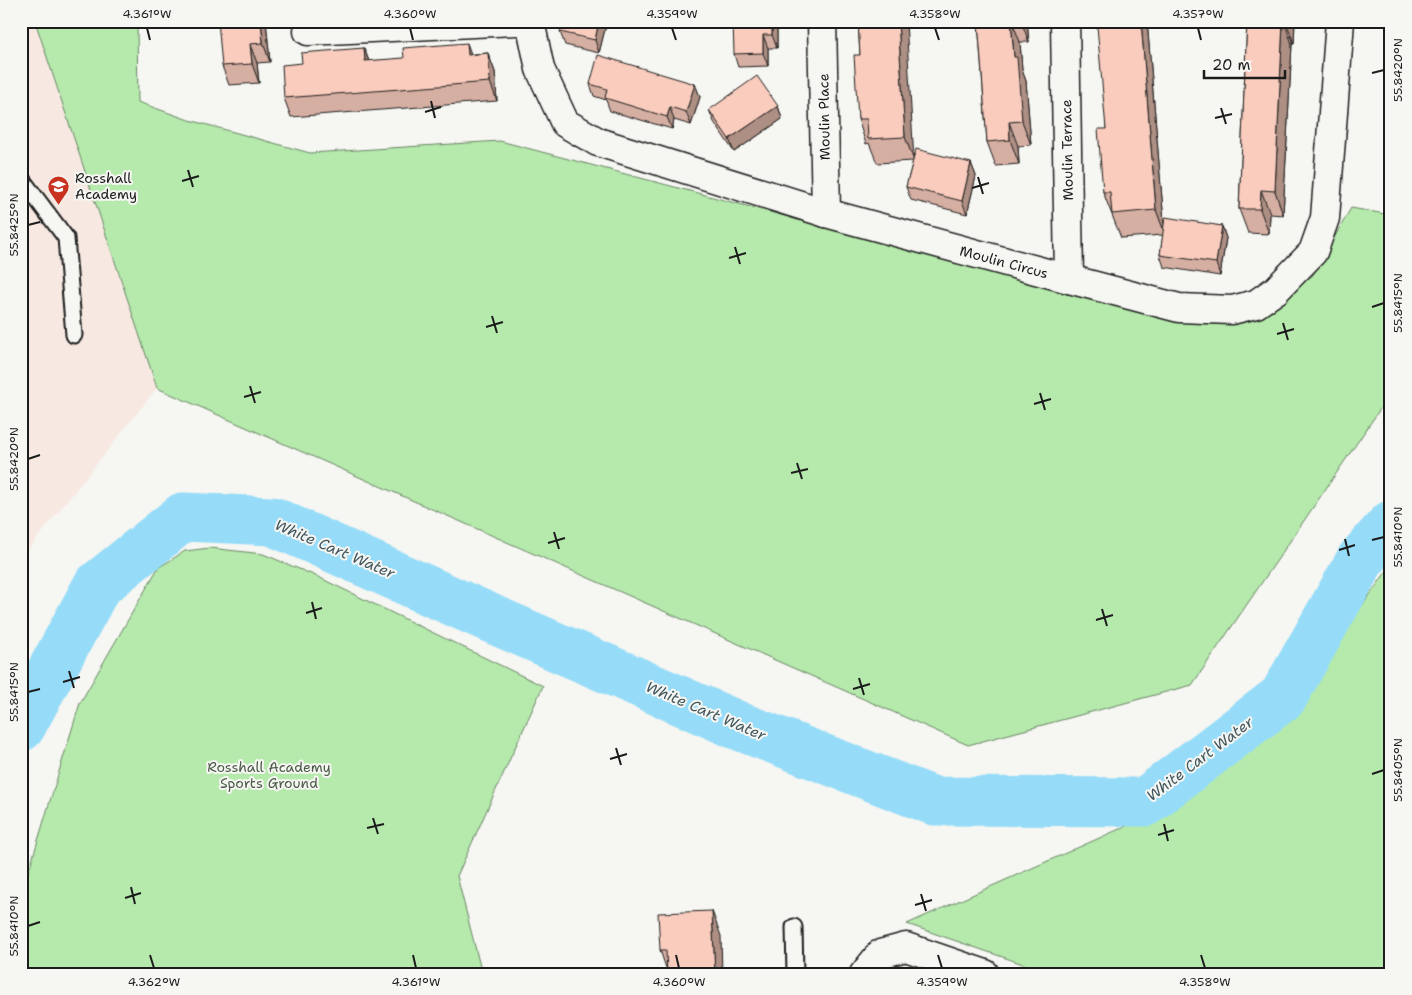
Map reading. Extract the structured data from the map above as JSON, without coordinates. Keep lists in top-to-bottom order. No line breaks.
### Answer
{"streets":{"street":["Moulin Place","Moulin Terrace","Moulin Circus"]},"crossings":[["Moulin Place","Moulin Circus"],["Moulin Terrace","Moulin Circus"]],"water":["White Cart Water"],"parks":["Rosshall Academy Sports Ground"],"places":{"school or university":["Rosshall Academy"]},"scale_bar":"20 m","coordinates":["4.361°W","4.360°W","4.359°W","4.358°W","4.357°W","55.8420°N","55.8425°N","55.8415°N","55.8410°N","55.8405°N","4.362°W"]}
